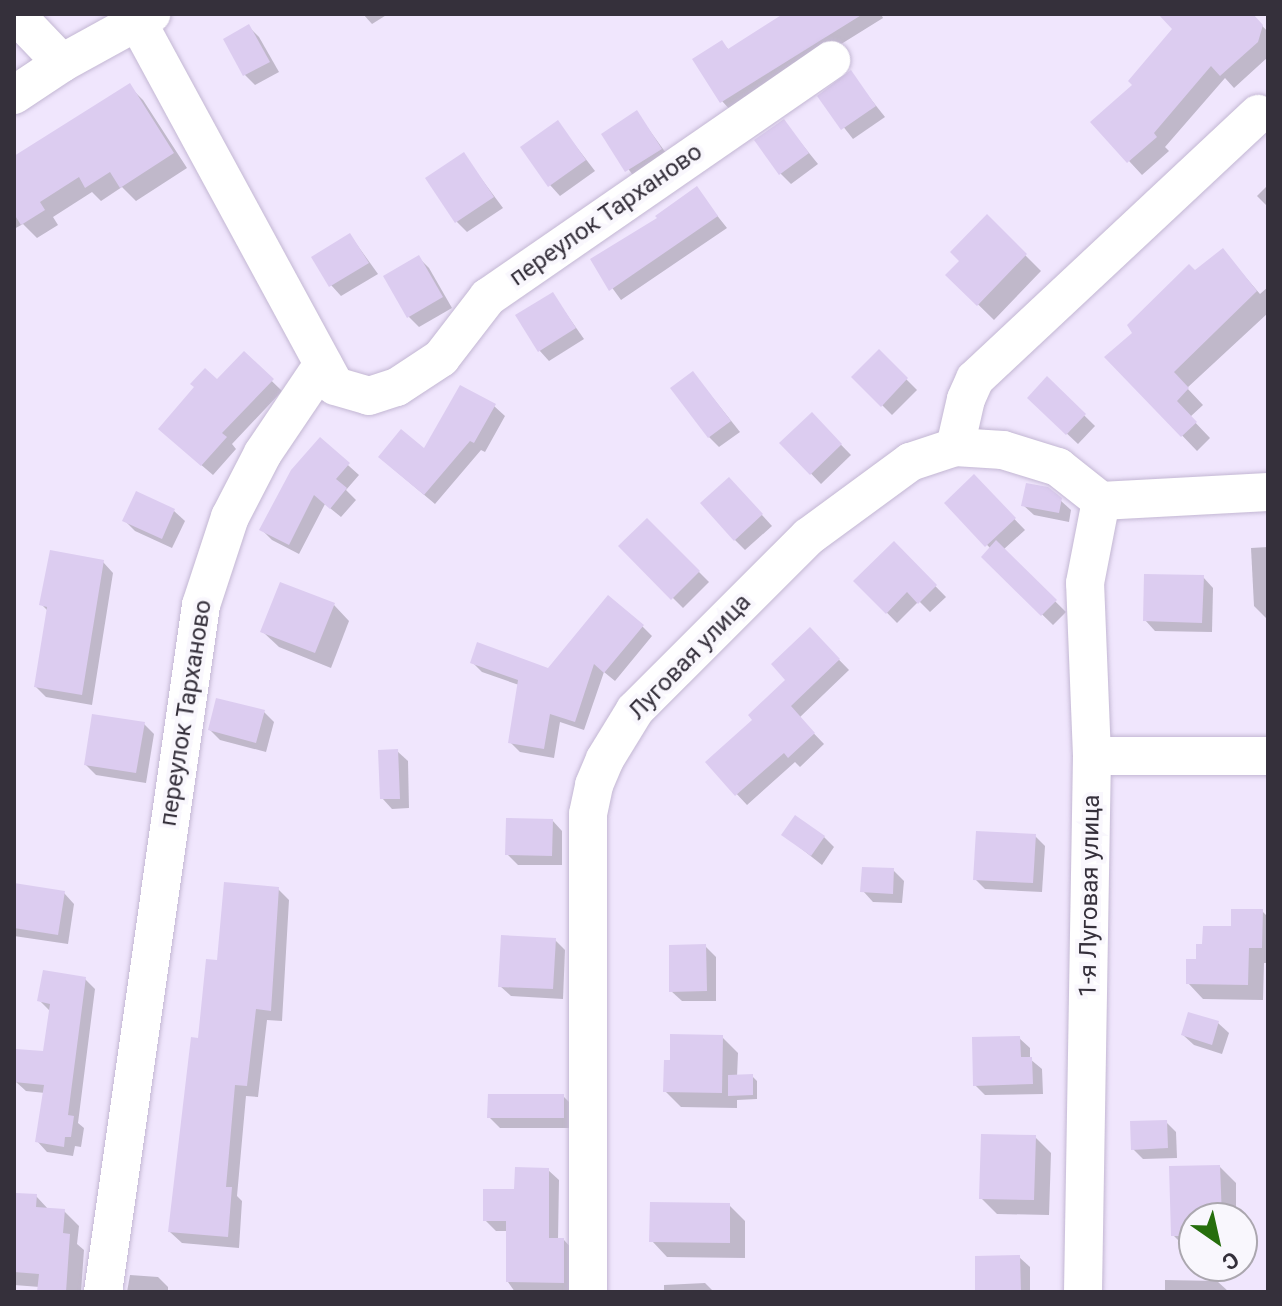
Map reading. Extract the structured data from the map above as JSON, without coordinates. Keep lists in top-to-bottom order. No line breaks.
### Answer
{"streets":{"street":["переулок Тарханово","Луговая улица","1-я Луговая улица"]},"crossings":[["Луговая улица","1-я Луговая улица"]],"north":"bottom right"}
